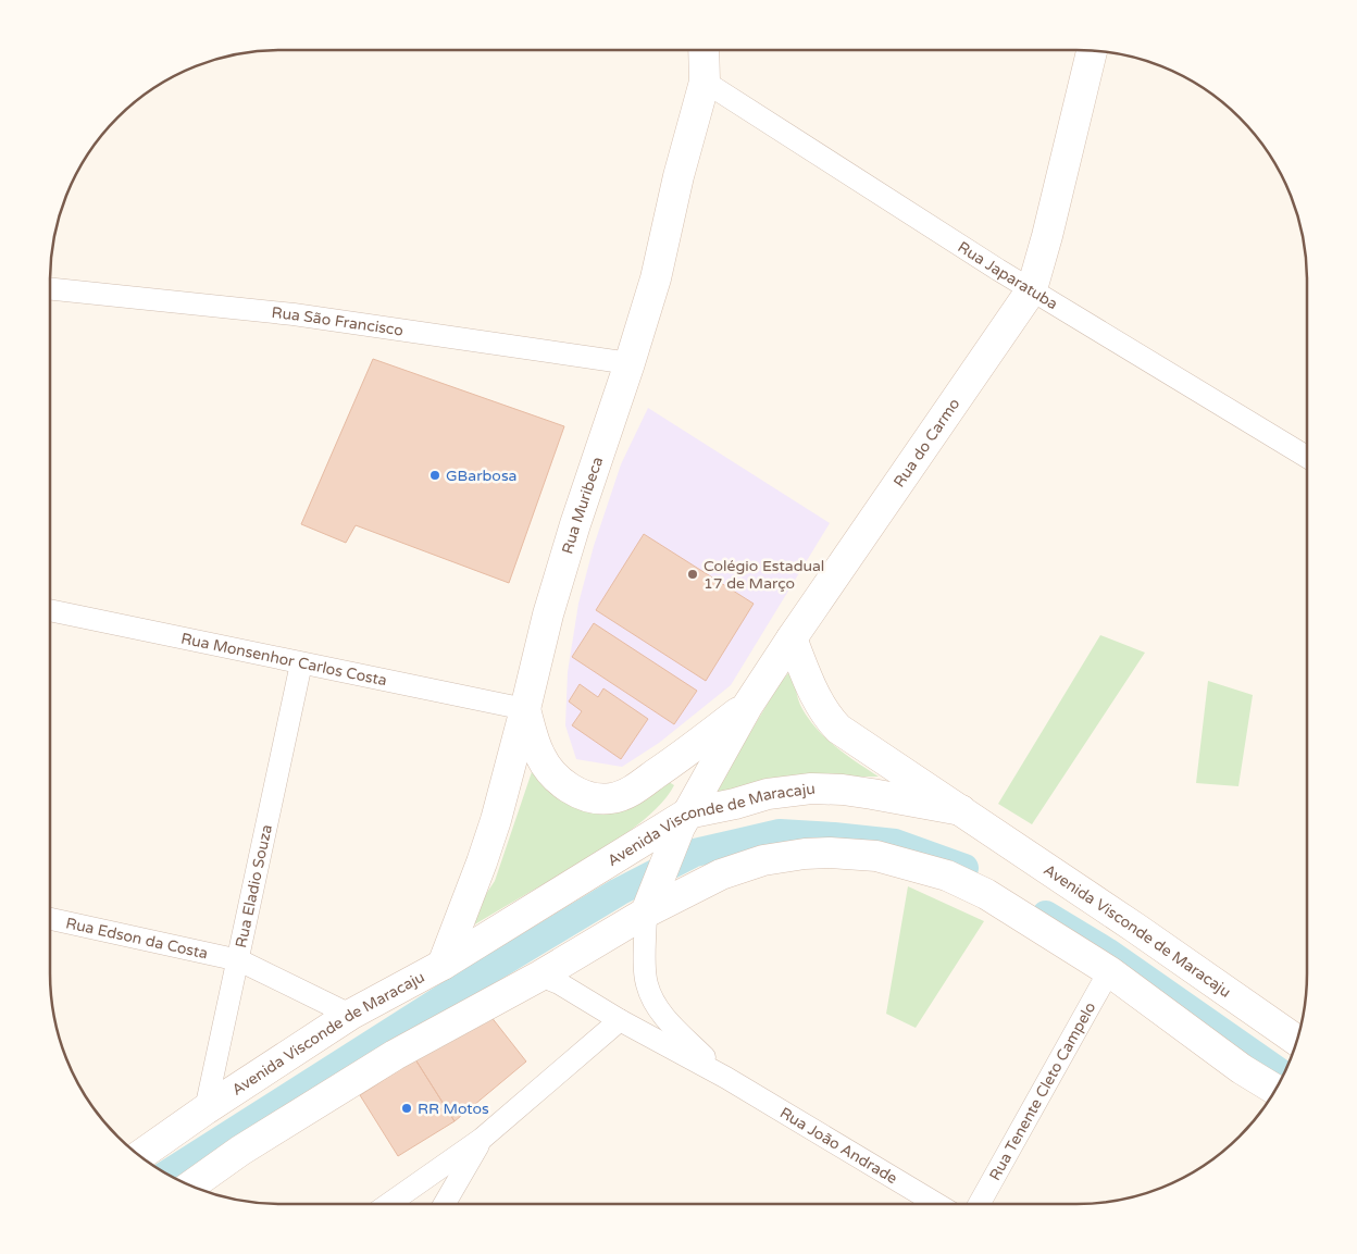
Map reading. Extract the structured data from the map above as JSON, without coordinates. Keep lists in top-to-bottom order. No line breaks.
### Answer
{"streets":{"main road":["Rua do Carmo","Rua Muribeca","Avenida Visconde de Maracaju"],"street":["Rua Japaratuba","Rua São Francisco","Rua Monsenhor Carlos Costa","Rua Eladio Souza","Rua Edson da Costa","Rua Tenente Cleto Campelo","Rua João Andrade"]},"crossings":[["Rua Japaratuba","Rua do Carmo"],["Rua Japaratuba","Rua Muribeca"],["Rua São Francisco","Rua Muribeca"],["Rua do Carmo","Avenida Visconde de Maracaju"],["Rua do Carmo","Rua João Andrade"],["Rua Muribeca","Rua Monsenhor Carlos Costa"],["Rua Muribeca","Avenida Visconde de Maracaju"],["Rua Monsenhor Carlos Costa","Rua Eladio Souza"],["Avenida Visconde de Maracaju","Rua Eladio Souza"],["Avenida Visconde de Maracaju","Rua Edson da Costa"],["Rua Eladio Souza","Rua Edson da Costa"]],"places":["GBarbosa","Colégio Estadual 17 de Março","RR Motos"]}
